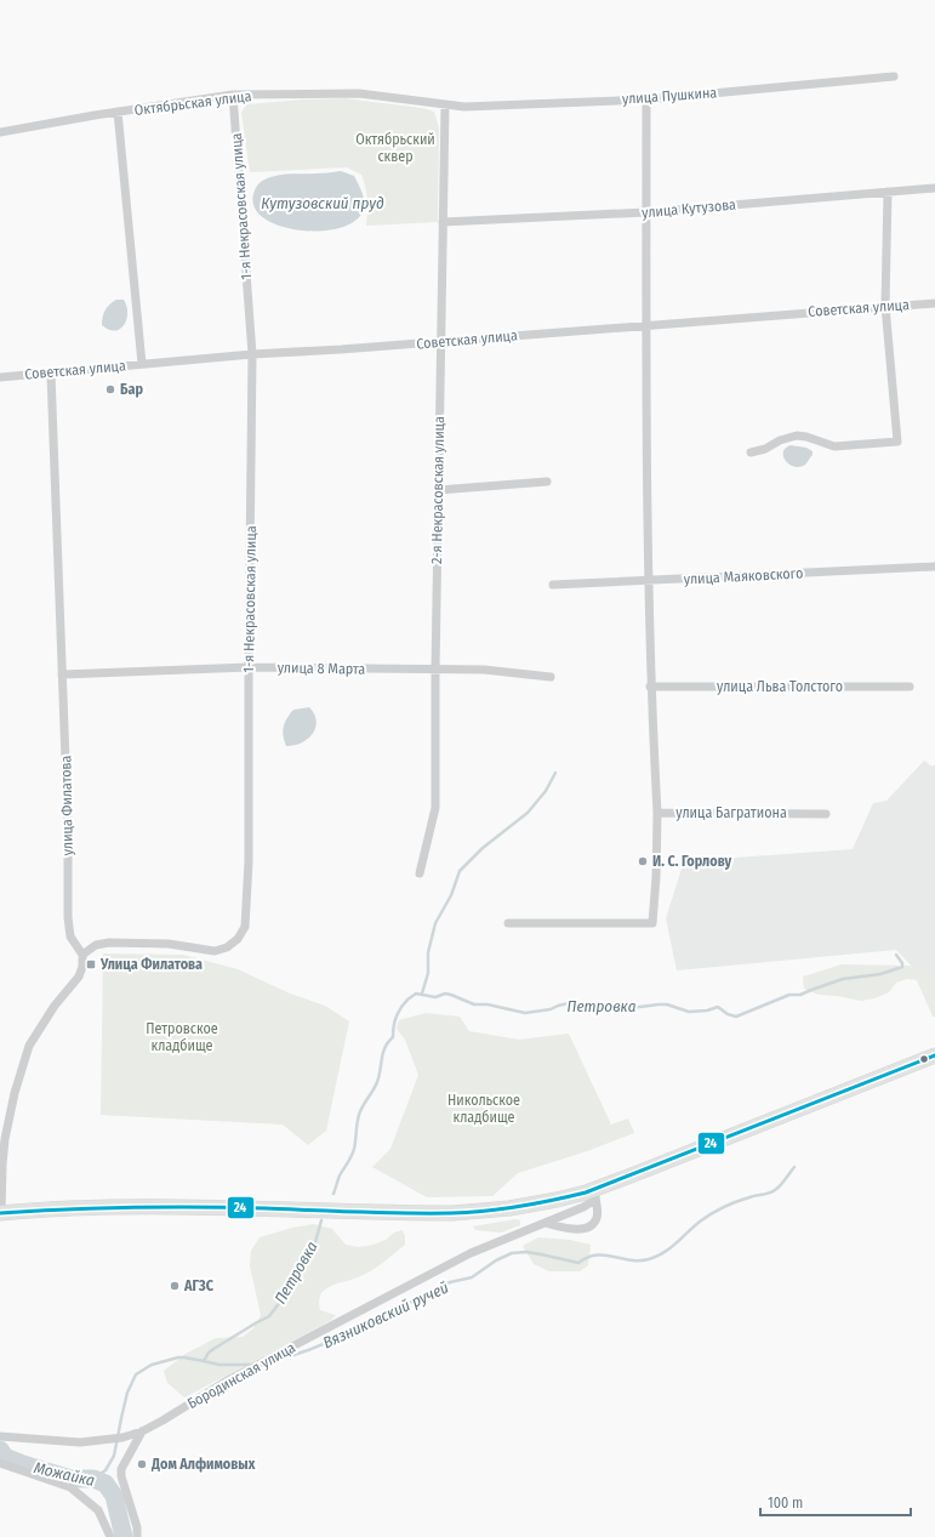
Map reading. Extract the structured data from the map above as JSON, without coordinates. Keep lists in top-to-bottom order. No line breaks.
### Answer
{"streets":{"street":["улица Пушкина","Октябрьская улица","1-я Некрасовская улица","улица Кутузова","Советская улица","2-я Некрасовская улица","улица Маяковского","улица 8 Марта","улица Льва Толстого","улица Филатова","улица Багратиона","Бородинская улица"]},"crossings":[["улица Пушкина","Октябрьская улица"],["улица Пушкина","2-я Некрасовская улица"],["Октябрьская улица","1-я Некрасовская улица"],["Октябрьская улица","2-я Некрасовская улица"],["1-я Некрасовская улица","Советская улица"],["1-я Некрасовская улица","улица 8 Марта"],["1-я Некрасовская улица","улица Филатова"],["улица Кутузова","2-я Некрасовская улица"],["Советская улица","2-я Некрасовская улица"],["Советская улица","улица Филатова"],["2-я Некрасовская улица","улица 8 Марта"],["улица 8 Марта","улица Филатова"]],"water":["Кутузовский пруд","Петровка","Вязниковский ручей","Можайка"],"parks":["Октябрьский сквер","Петровское кладбище","Никольское кладбище"],"places":{"other":["Бар","И. С. Горлову","АГЗС","Дом Алфимовых"],"transit":["Улица Филатова"]},"lines":["transit line 24"],"scale_bar":"100 m"}
